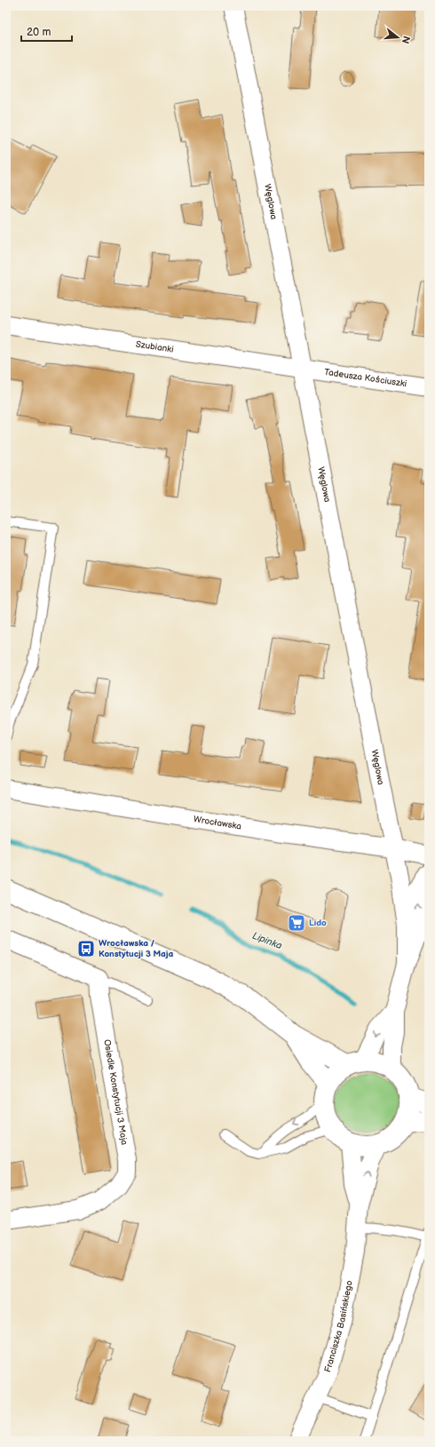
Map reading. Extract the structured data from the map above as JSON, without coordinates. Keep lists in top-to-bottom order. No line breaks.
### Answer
{"streets":{"street":["Węglowa","Szubianki","Tadeusza Kościuszki","Wrocławska","Osiedle Konstytucji 3 Maja","Franciszka Basińskiego"]},"crossings":[["Węglowa","Szubianki"],["Węglowa","Tadeusza Kościuszki"],["Węglowa","Wrocławska"],["Węglowa","Franciszka Basińskiego"],["Szubianki","Tadeusza Kościuszki"]],"water":["Lipinka"],"places":{"supermarket":["Lido"],"bus stop":["Wrocławska / Konstytucji 3 Maja"]},"scale_bar":"20 m","north":"right"}
